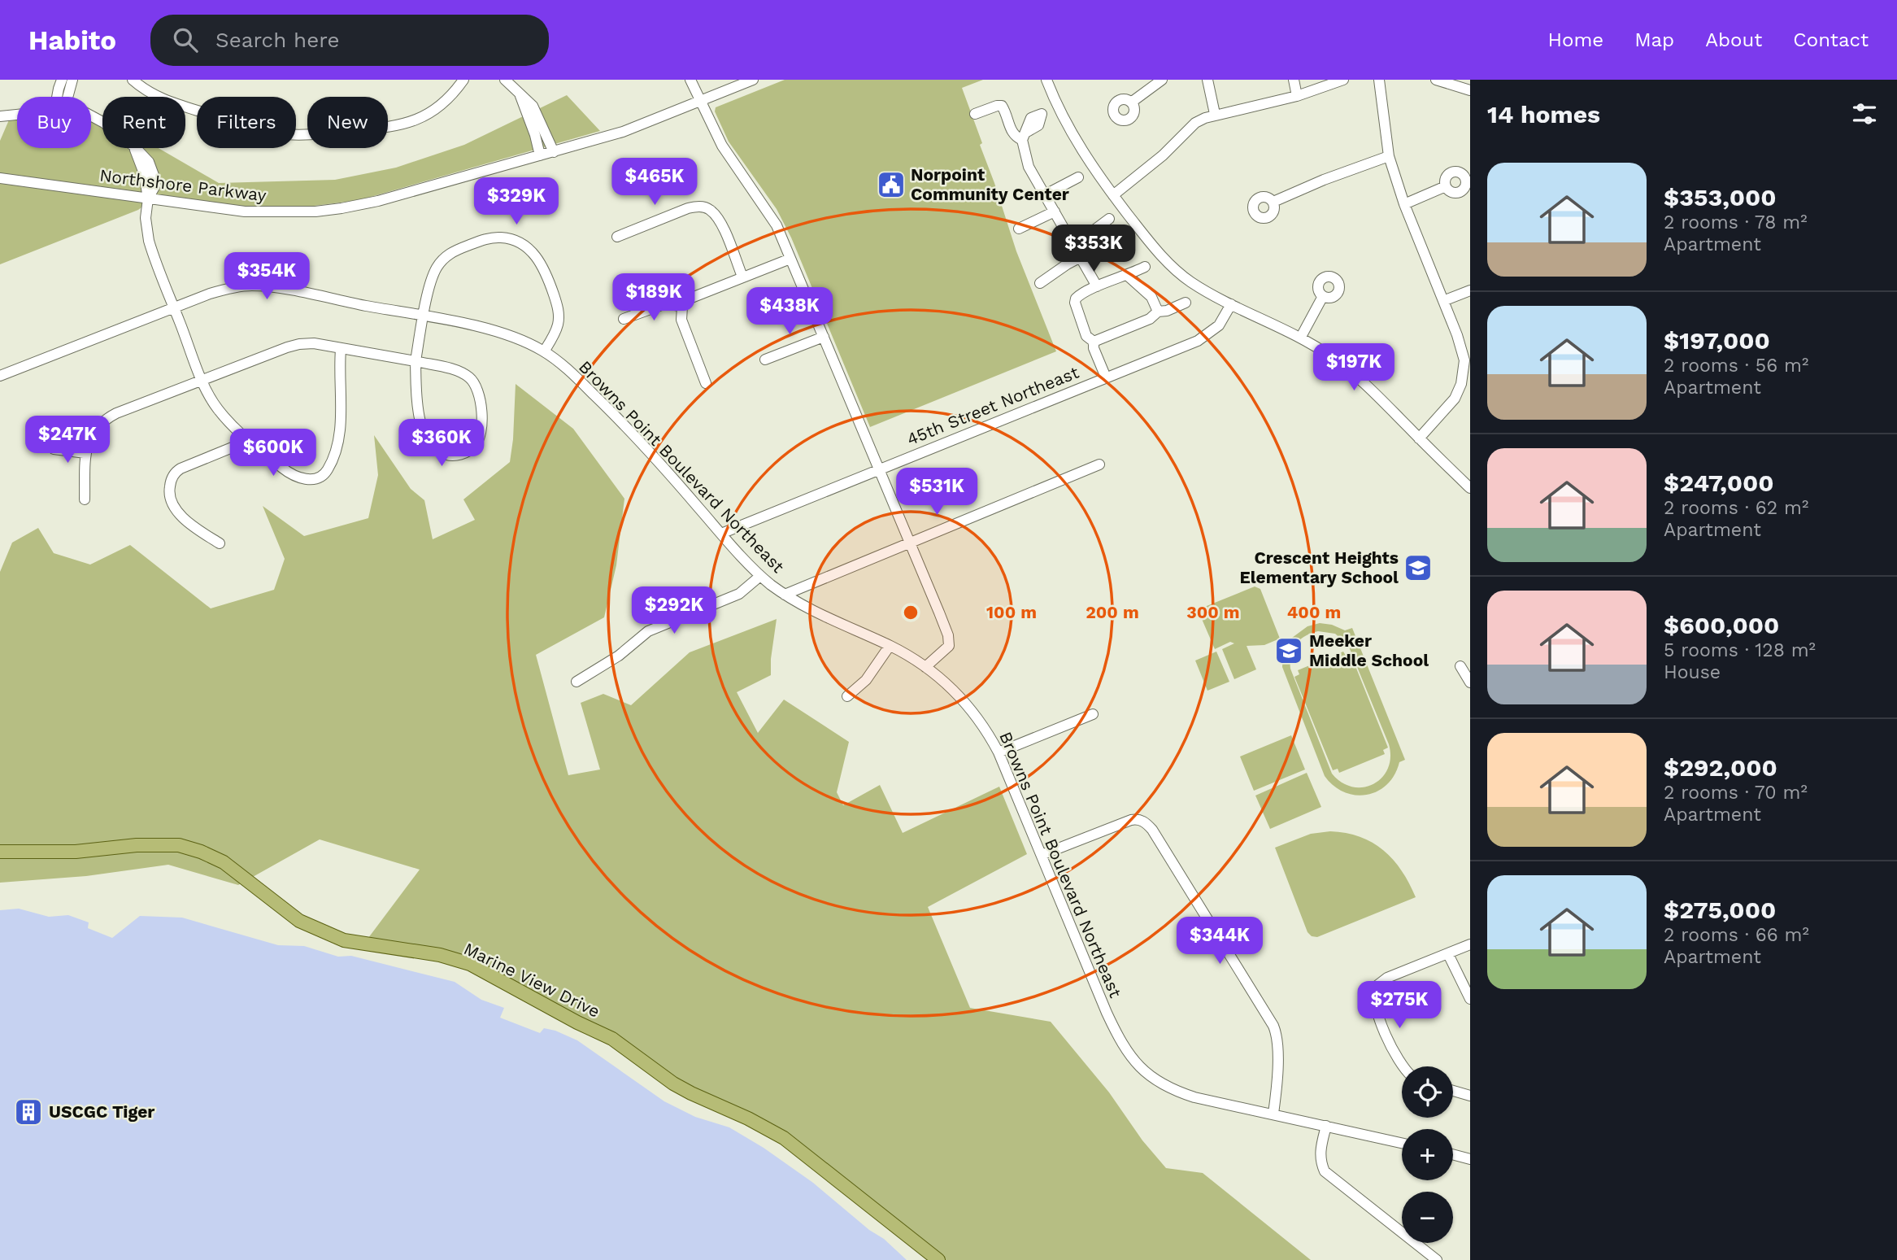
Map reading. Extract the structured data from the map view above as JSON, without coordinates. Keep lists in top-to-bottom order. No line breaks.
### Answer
{"streets":{"main road":["Marine View Drive"],"street":["Northshore Parkway","45th Street Northeast","Browns Point Boulevard Northeast"]},"crossings":[["45th Street Northeast","Browns Point Boulevard Northeast"]],"places":{"public building":["Norpoint Community Center"],"school or university":["Crescent Heights Elementary School","Meeker Middle School"],"building":["USCGC Tiger"]},"page":{"header":"Habito","search":"Search here","nav":["Home","Map","About","Contact"],"heading":"14 homes","chip":["Buy","Rent","Filters","New"],"list":[{"name":"$353,000","note":"2 rooms · 78 m² · Apartment"},{"name":"$197,000","note":"2 rooms · 56 m² · Apartment"},{"name":"$247,000","note":"2 rooms · 62 m² · Apartment"},{"name":"$600,000","note":"5 rooms · 128 m² · House"},{"name":"$292,000","note":"2 rooms · 70 m² · Apartment"},{"name":"$275,000","note":"2 rooms · 66 m² · Apartment"}],"price":["$465K","$329K","$353K","$354K","$189K","$438K","$197K","$247K","$360K","$600K","$531K","$292K","$344K","$275K"],"map_buttons":["+","−"]},"rings":["100 m","200 m","300 m","400 m"]}
